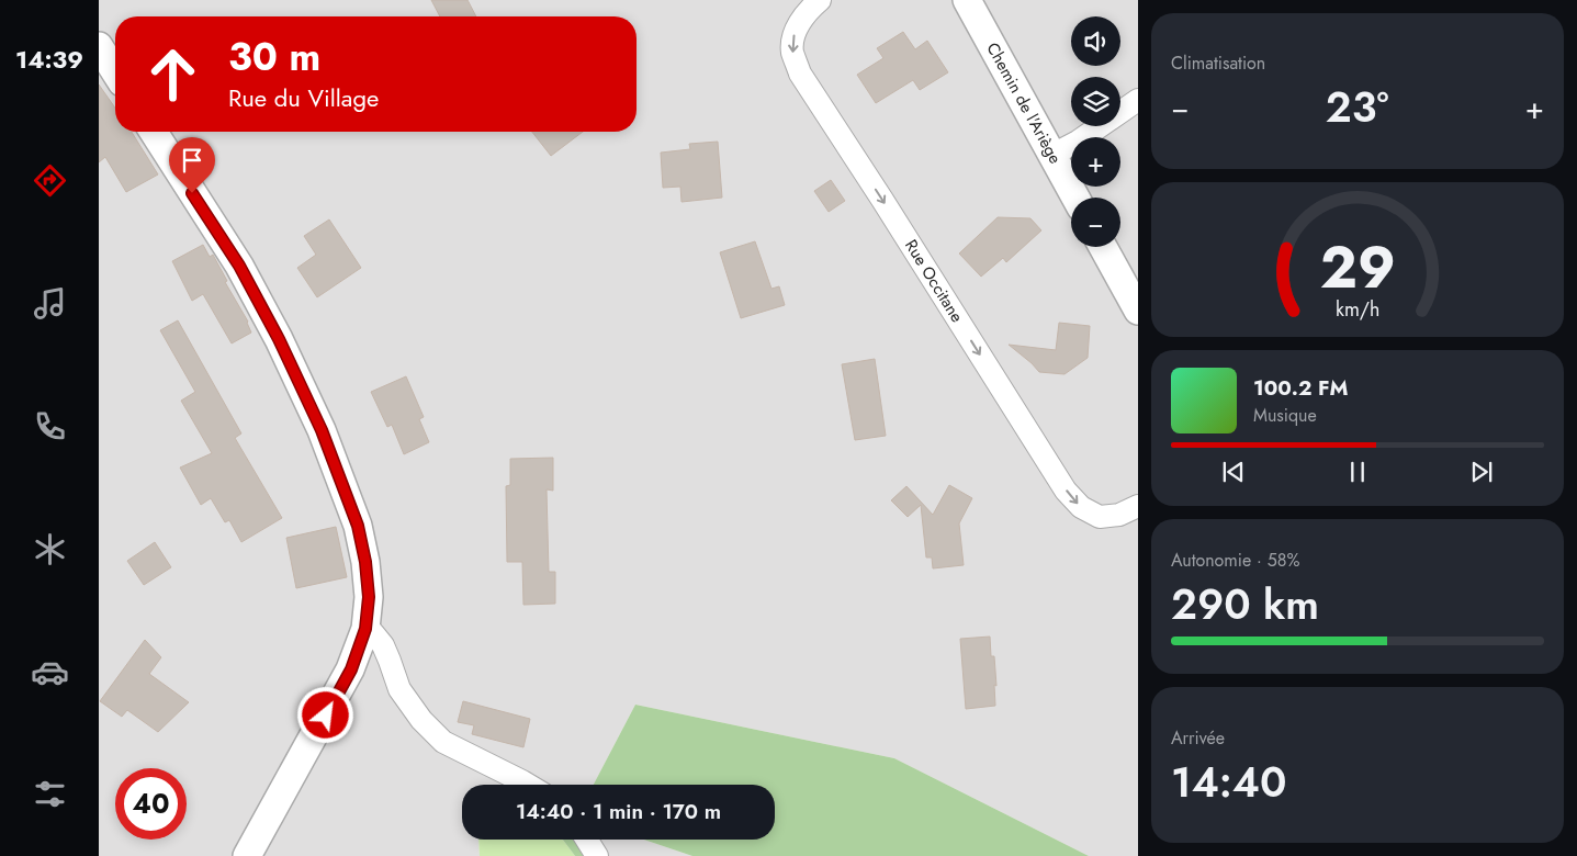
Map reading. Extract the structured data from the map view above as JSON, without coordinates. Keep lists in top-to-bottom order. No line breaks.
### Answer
{"streets":{"street":["Chemin de l'Ariège","Rue Occitane"]},"one_way":["Rue Occitane"],"page":{"tabs":"14:39","tile":["Climatisation",["Autonomie · 58%","290 km"],["Arrivée","14:40"]],"map_buttons":["+","−"],"turn":["30 m","Rue du Village"],"heat":["−","23°","+"],"song":["100.2 FM","Musique"],"limit":"40","trip":"14:40 · 1 min · 170 m","gauge":["29","km/h"]}}
